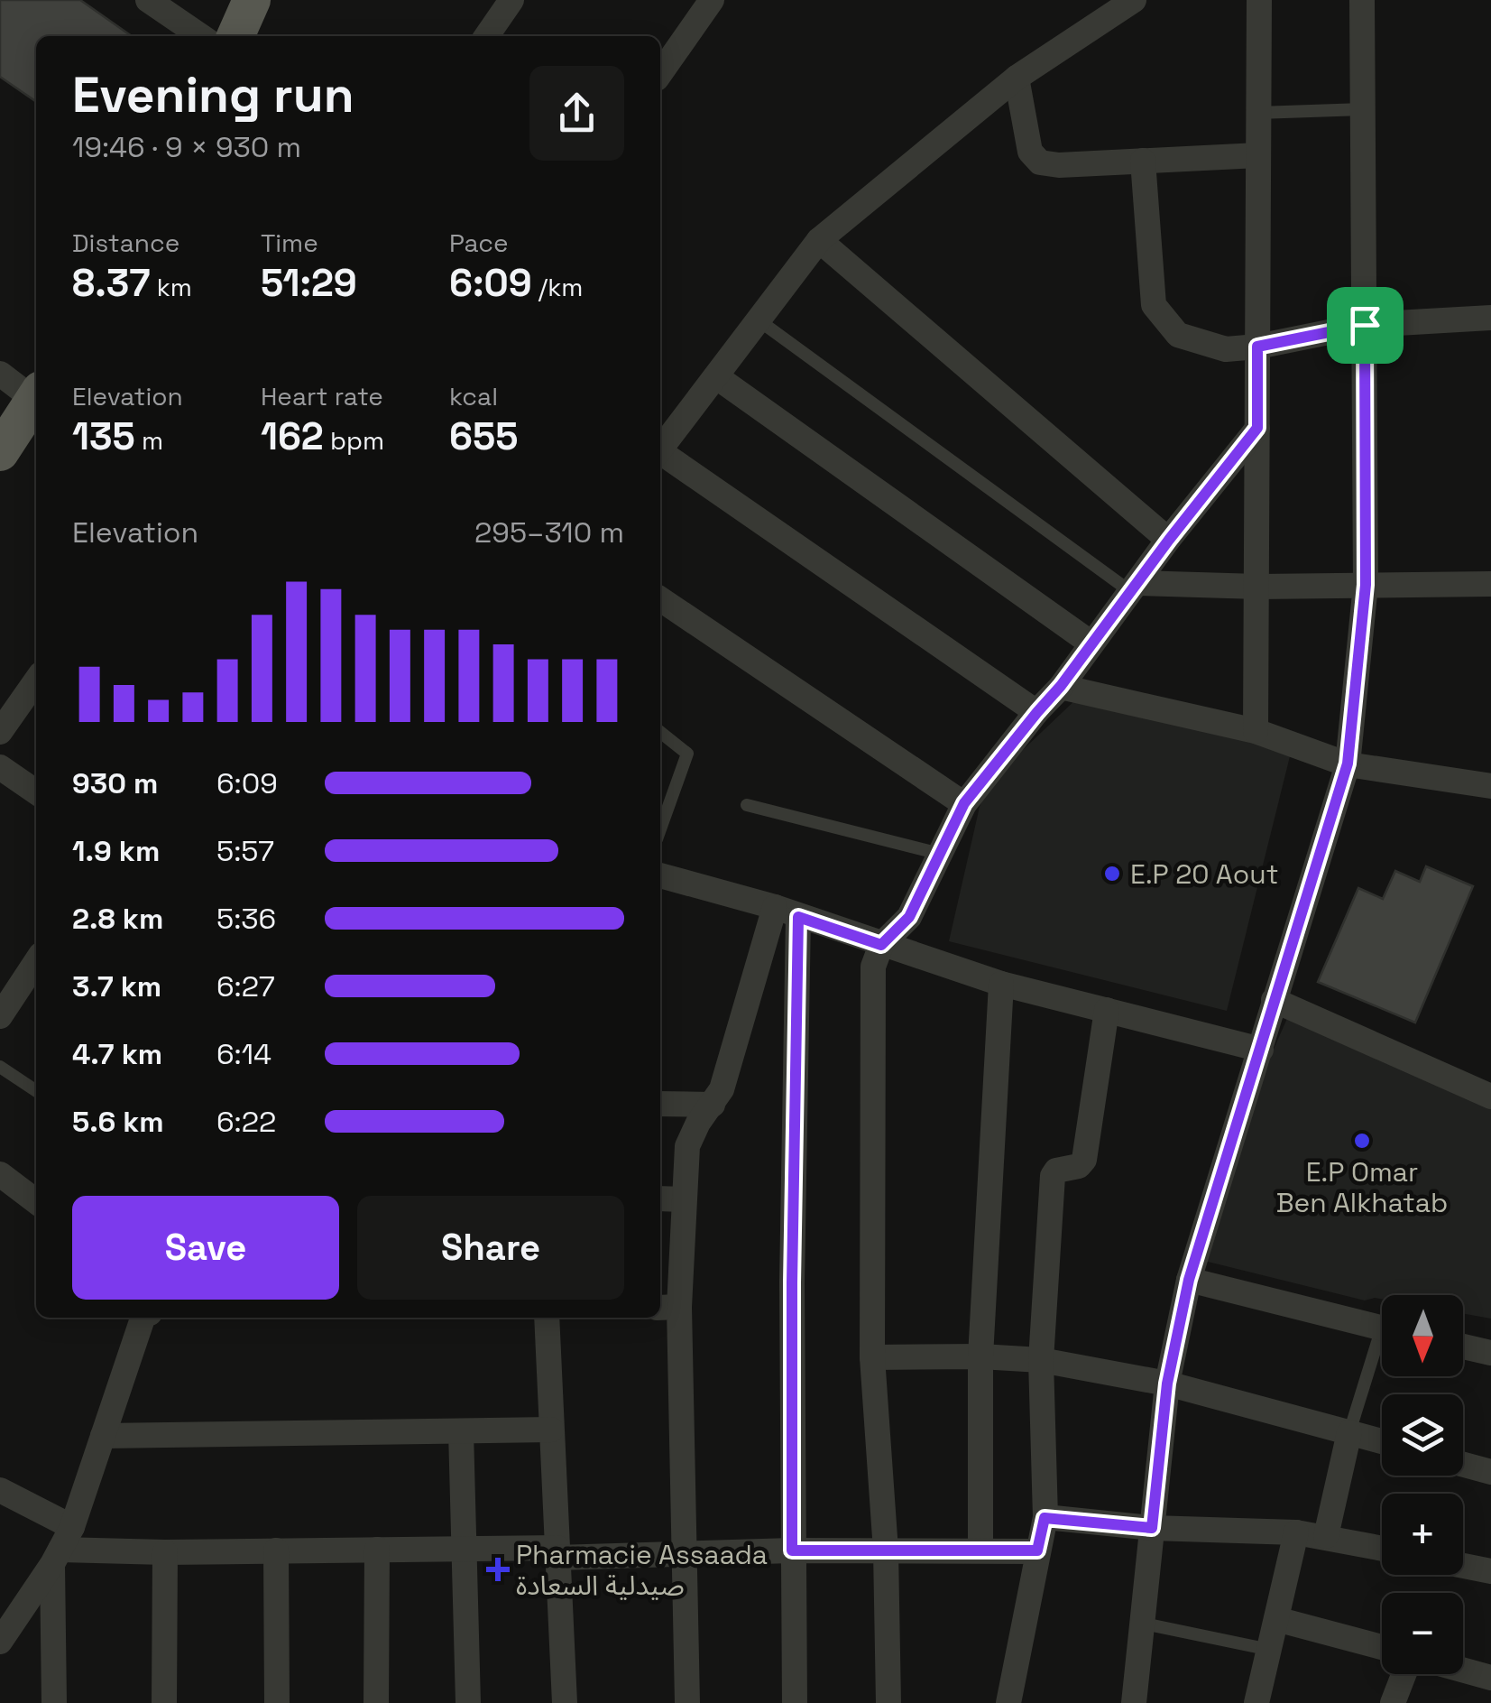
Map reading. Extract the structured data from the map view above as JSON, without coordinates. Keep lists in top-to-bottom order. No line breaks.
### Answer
{"places":{"other":["E.P 20 Aout","E.P Omar Ben Alkhatab"],"health":["Pharmacie Assaada صيدلية السعادة"]},"north":"bottom","page":{"heading":["Evening run","19:46 · 9 × 930 m"],"stats":[["Distance","8.37 km"],["Time","51:29"],["Pace","6:09 /km"],["Elevation","135 m"],["Heart rate","162 bpm"],["kcal","655"]],"chart":["Elevation","295–310 m"],"list":[{"name":"930 m","note":"6:09"},{"name":"1.9 km","note":"5:57"},{"name":"2.8 km","note":"5:36"},{"name":"3.7 km","note":"6:27"},{"name":"4.7 km","note":"6:14"},{"name":"5.6 km","note":"6:22"}],"buttons":["Save","Share"],"map_buttons":["+","−"]}}
